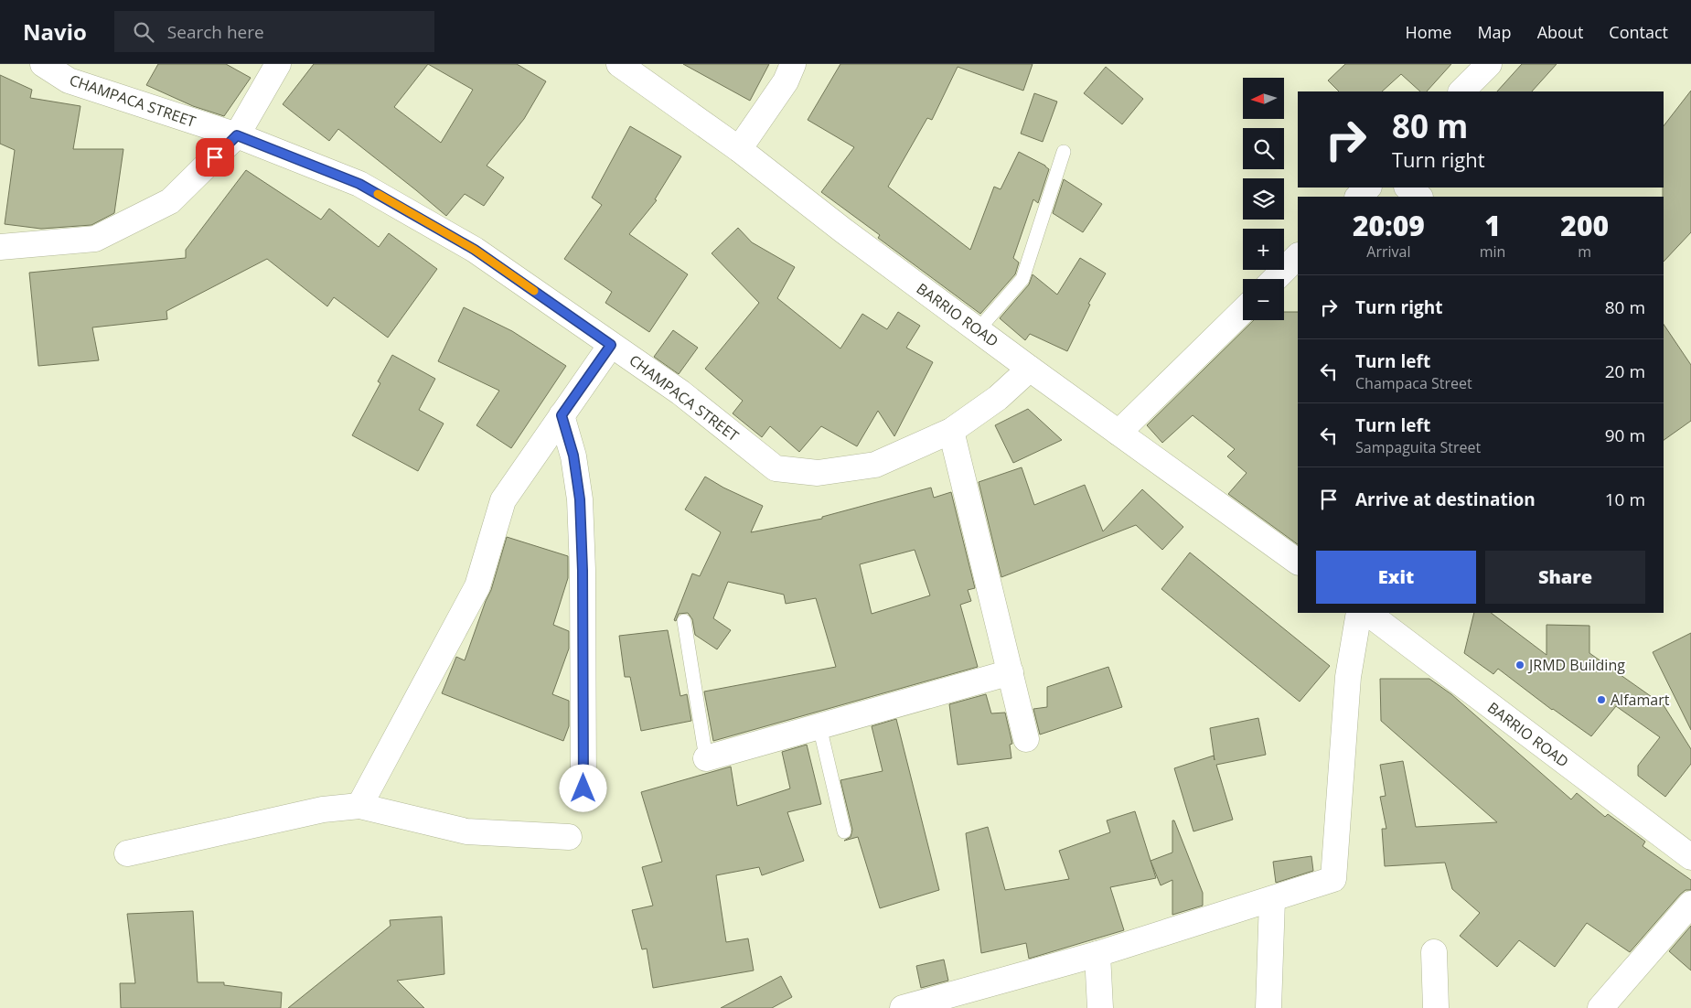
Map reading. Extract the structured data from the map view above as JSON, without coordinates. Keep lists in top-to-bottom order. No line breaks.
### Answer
{"streets":{"street":["CHAMPACA STREET","BARRIO ROAD"]},"crossings":[["CHAMPACA STREET","BARRIO ROAD"]],"places":["JRMD Building","Alfamart"],"north":"left","page":{"header":"Navio","search":"Search here","nav":["Home","Map","About","Contact"],"map_buttons":["+","−"],"turn":["80 m","Turn right"],"eta":["20:09","Arrival","1","min","200","m"],"list":[{"name":"Turn right","value":"80 m"},{"name":"Turn left","note":"Champaca Street","value":"20 m"},{"name":"Turn left","note":"Sampaguita Street","value":"90 m"},{"name":"Arrive at destination","value":"10 m"}],"buttons":["Exit","Share"]}}
